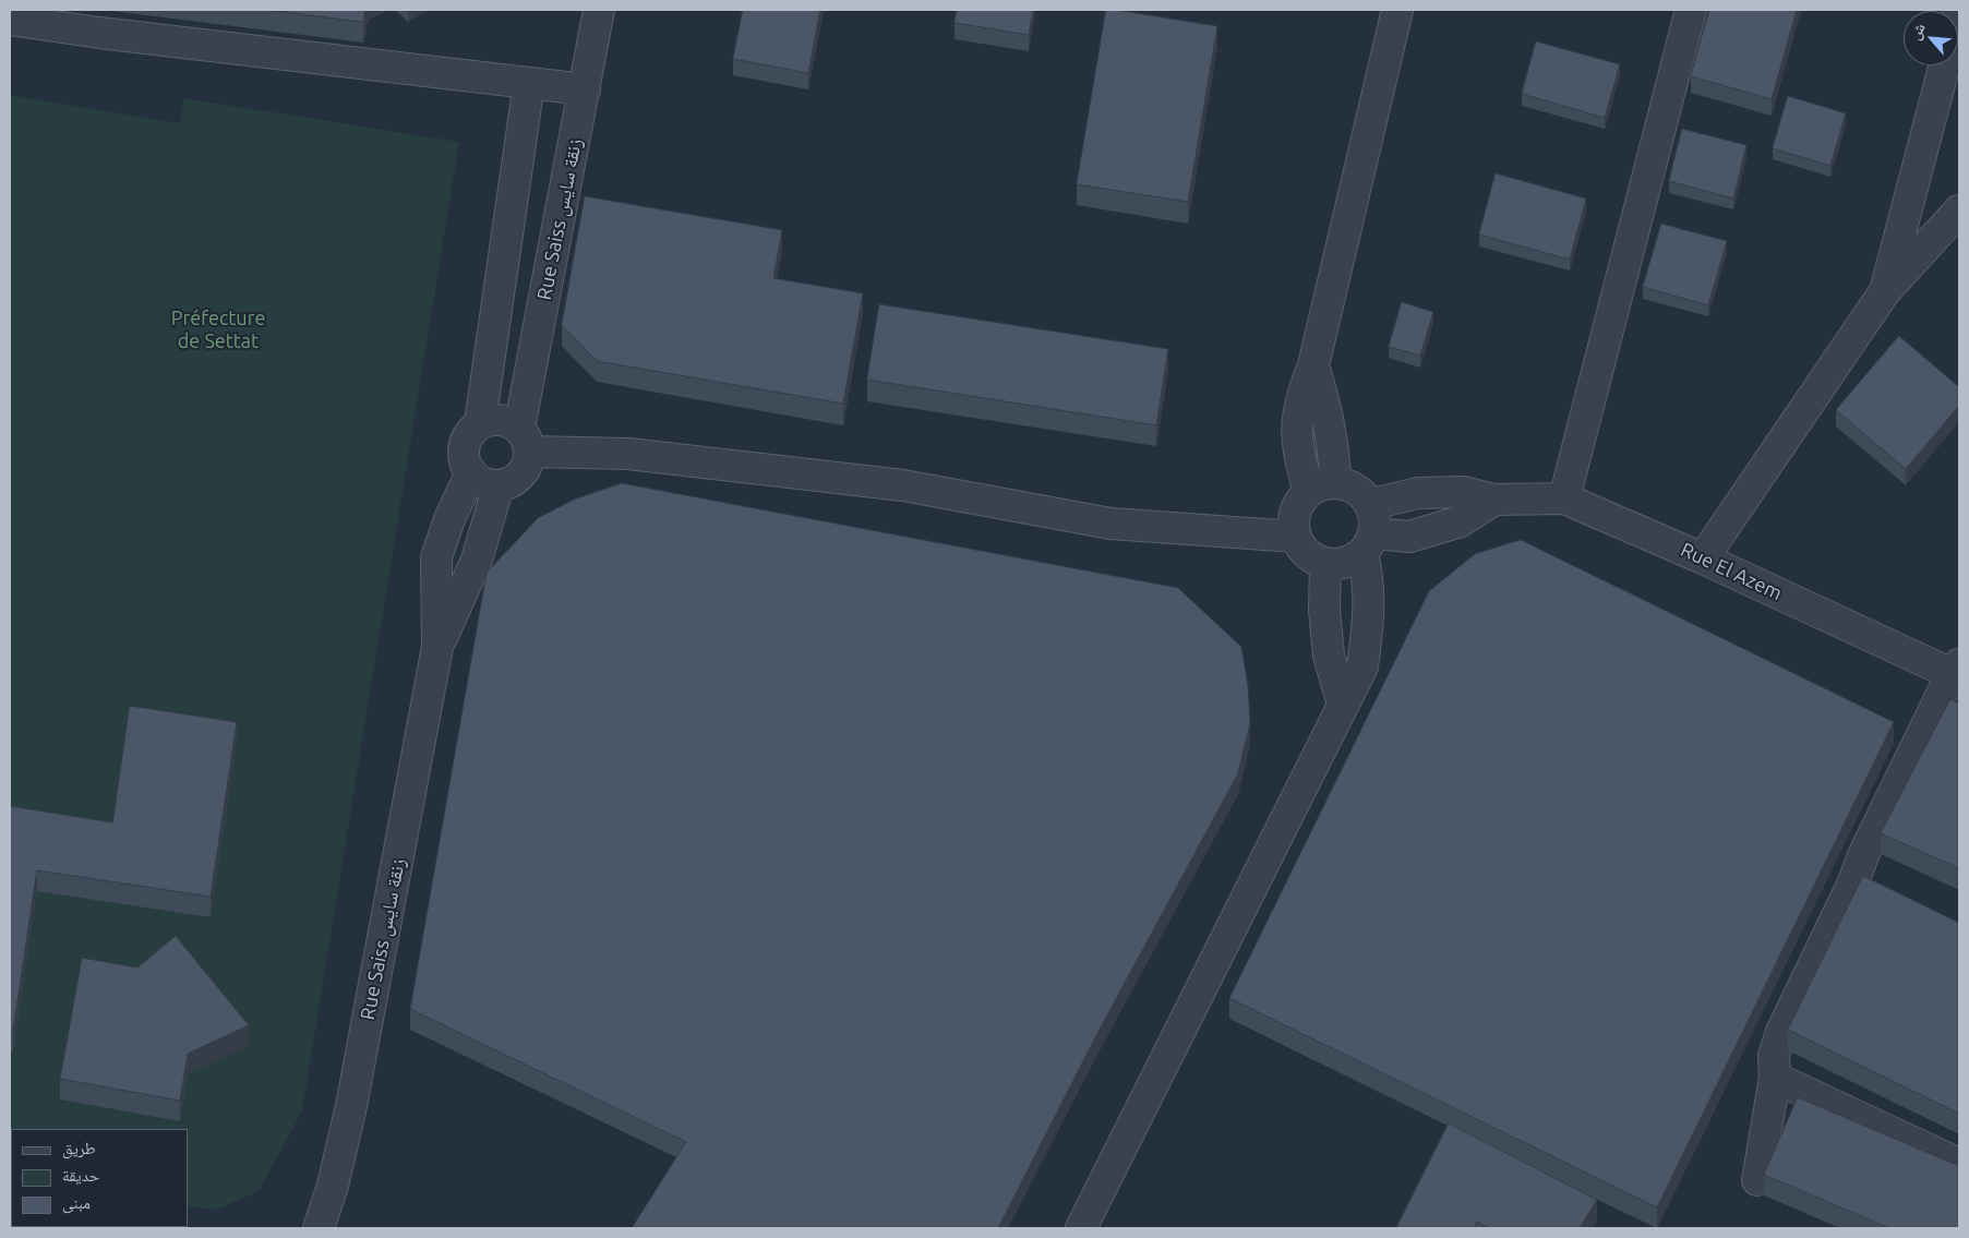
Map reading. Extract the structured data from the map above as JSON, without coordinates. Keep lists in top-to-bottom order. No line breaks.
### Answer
{"streets":{"street":["Rue Saiss زنقة سايس","Rue El Azem"]},"parks":["Préfecture de Settat"],"legend":["طريق","حديقة","مبنى"],"north":"top left"}
